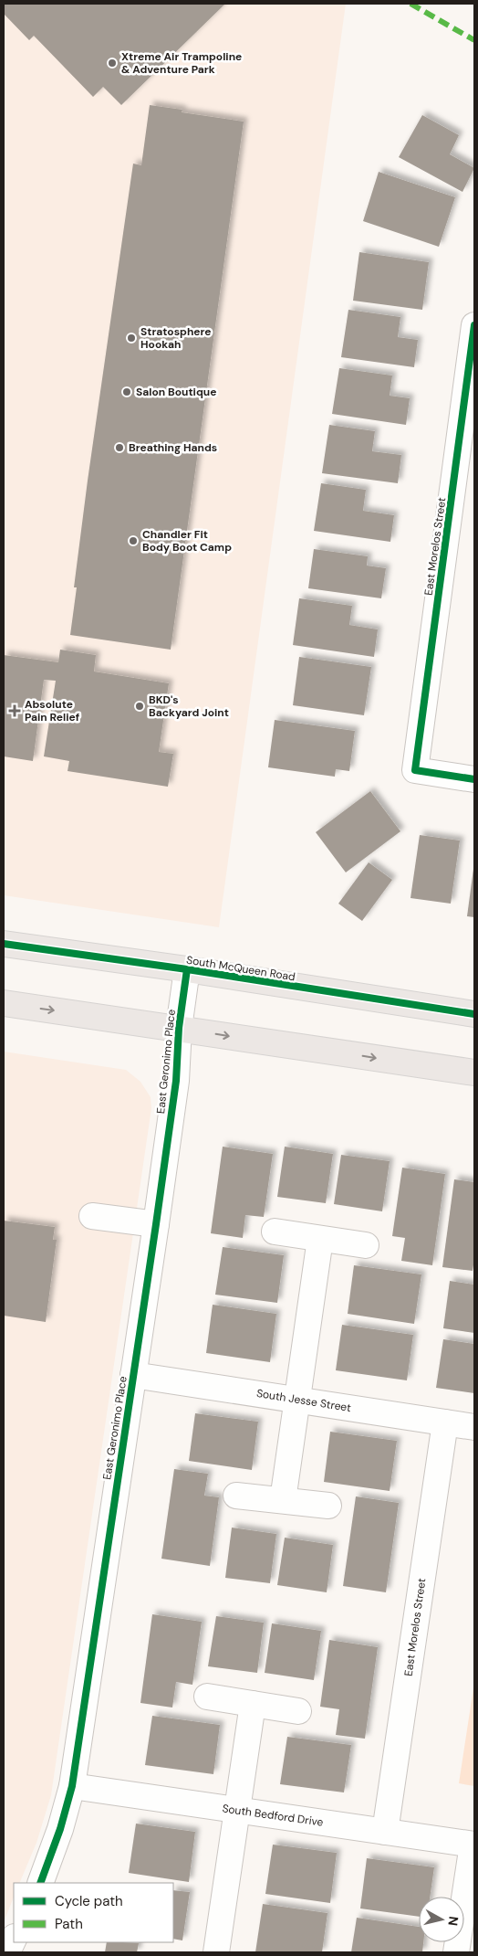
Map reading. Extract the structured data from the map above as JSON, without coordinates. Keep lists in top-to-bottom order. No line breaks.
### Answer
{"streets":{"main road":["South McQueen Road"],"street":["East Morelos Street","East Geronimo Place","South Jesse Street","South Bedford Drive"]},"crossings":[["East Morelos Street","South Jesse Street"],["East Morelos Street","South Bedford Drive"],["South McQueen Road","East Geronimo Place"],["East Geronimo Place","South Jesse Street"],["East Geronimo Place","South Bedford Drive"]],"places":{"other":["Xtreme Air Trampoline & Adventure Park","Stratosphere Hookah","Salon Boutique","Breathing Hands","Chandler Fit Body Boot Camp","BKD's Backyard Joint"],"health":["Absolute Pain Relief"]},"legend":["Cycle path","Path"],"north":"right"}
